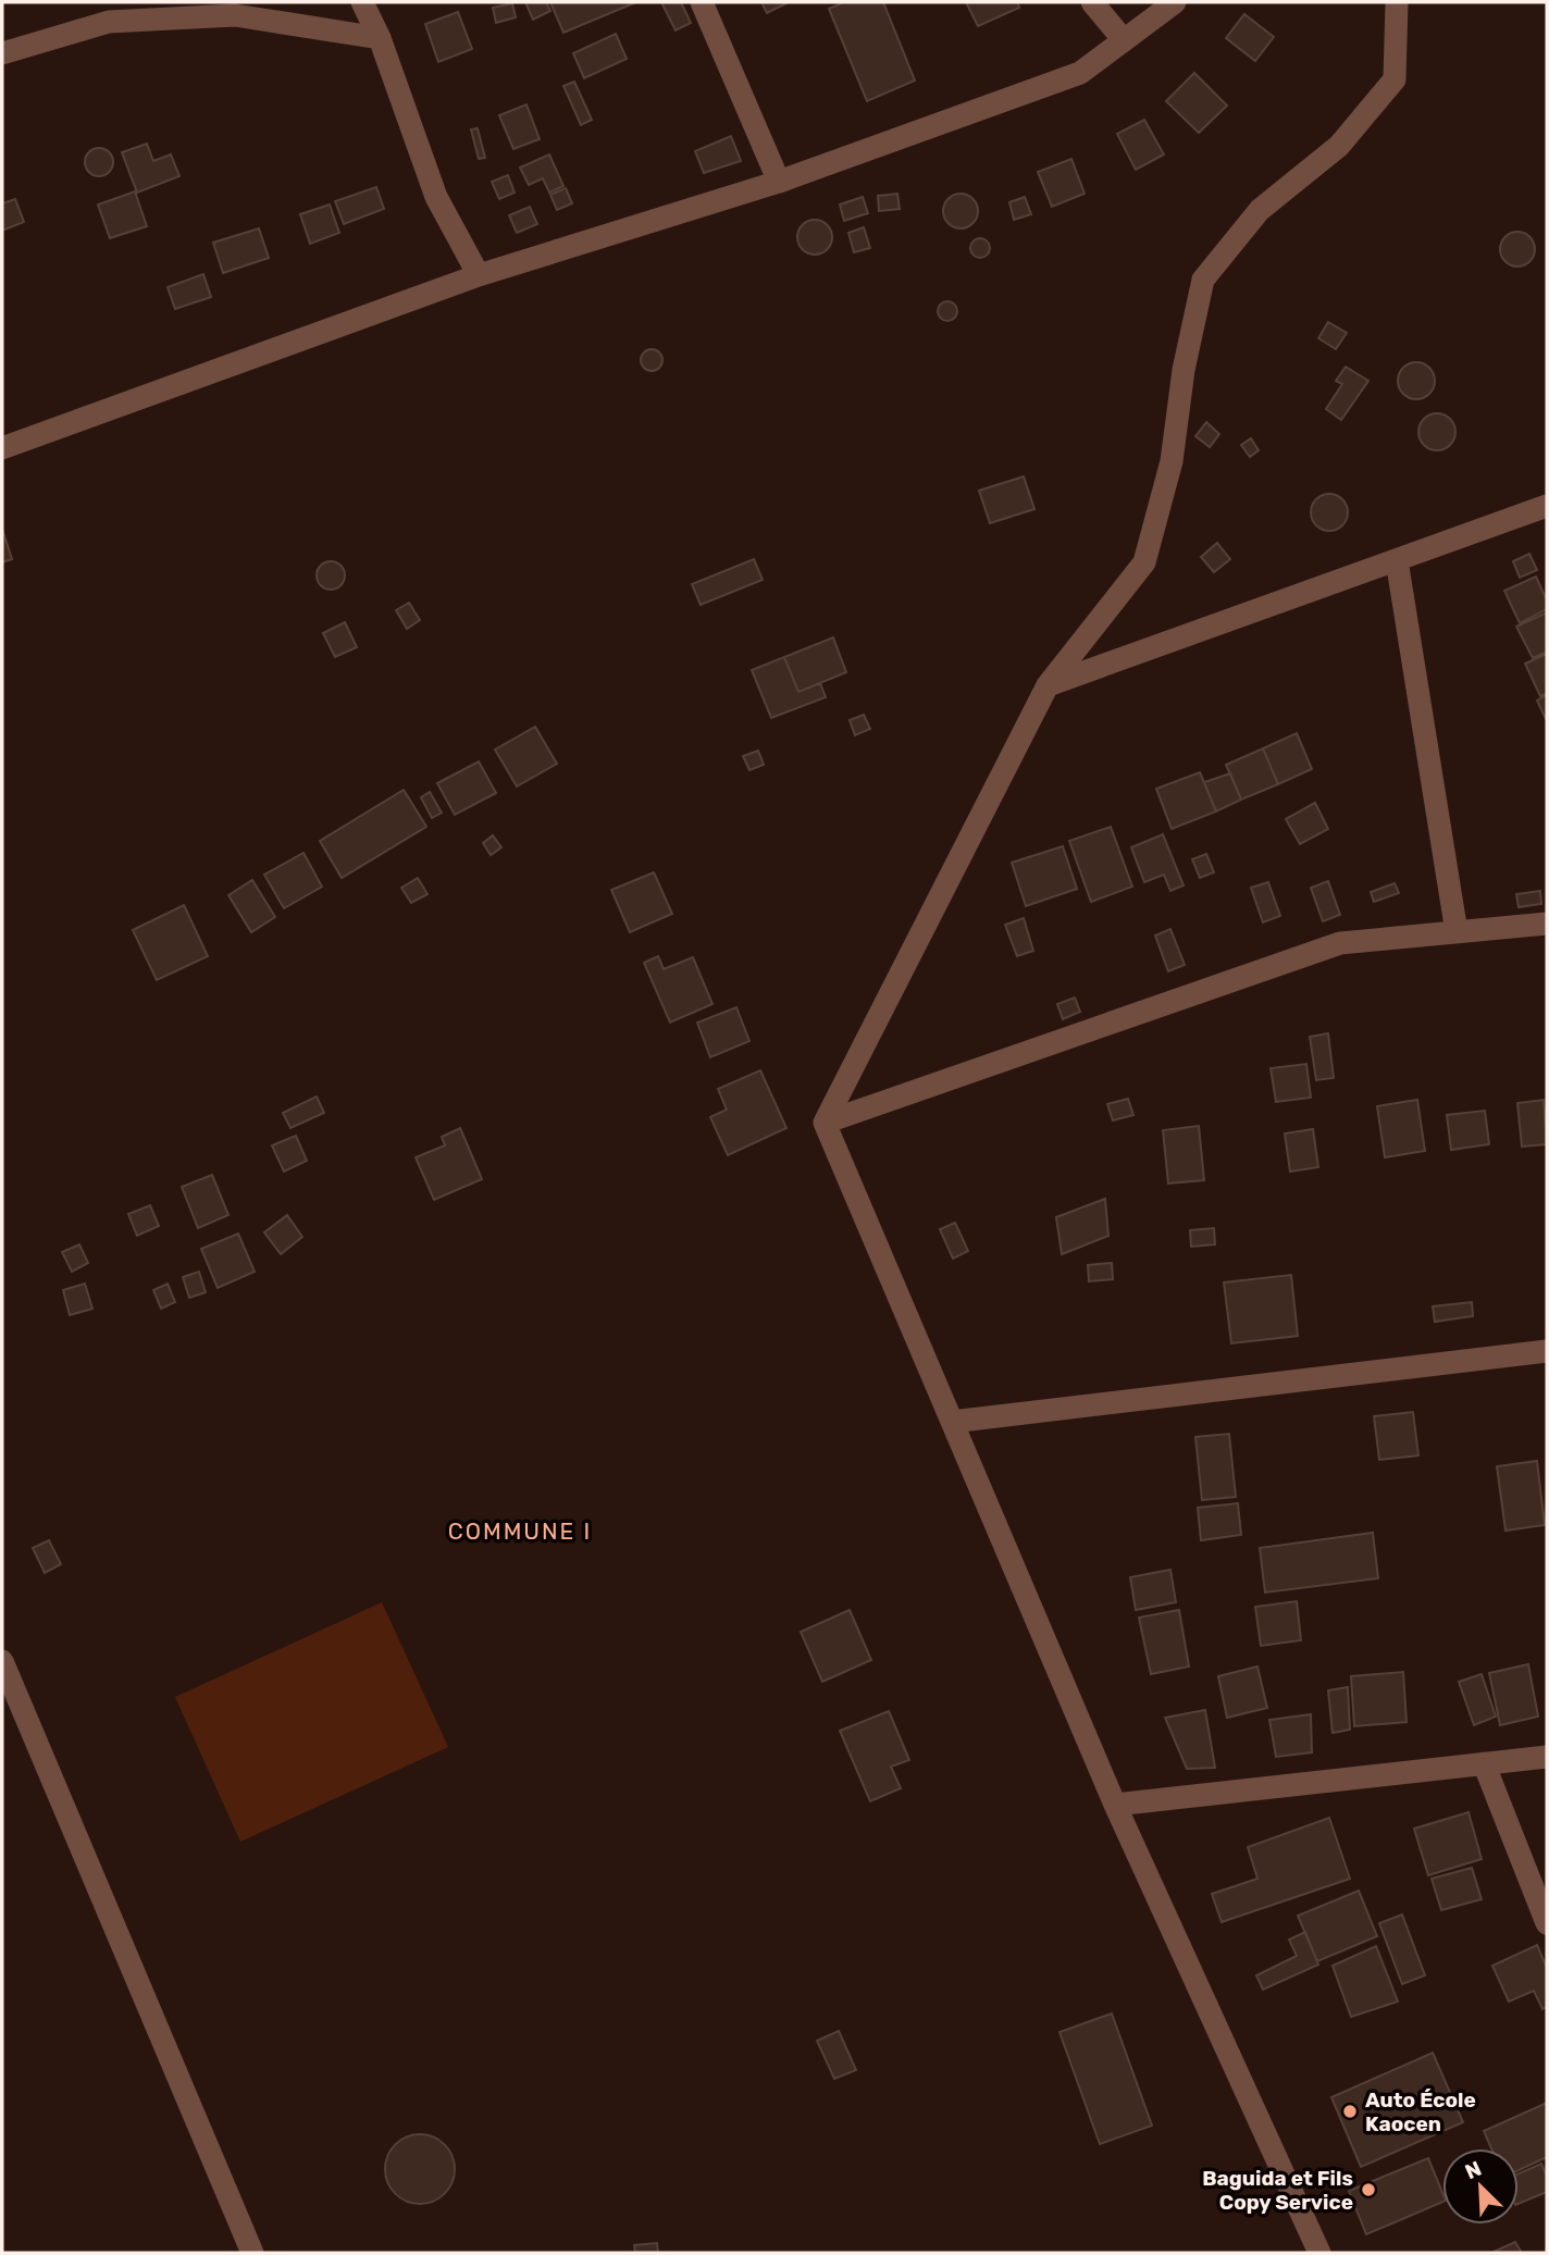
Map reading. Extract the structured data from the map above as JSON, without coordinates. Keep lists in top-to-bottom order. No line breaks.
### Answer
{"districts":["COMMUNE I"],"places":["Auto École Kaocen","Baguida et Fils Copy Service"],"north":"top left"}
